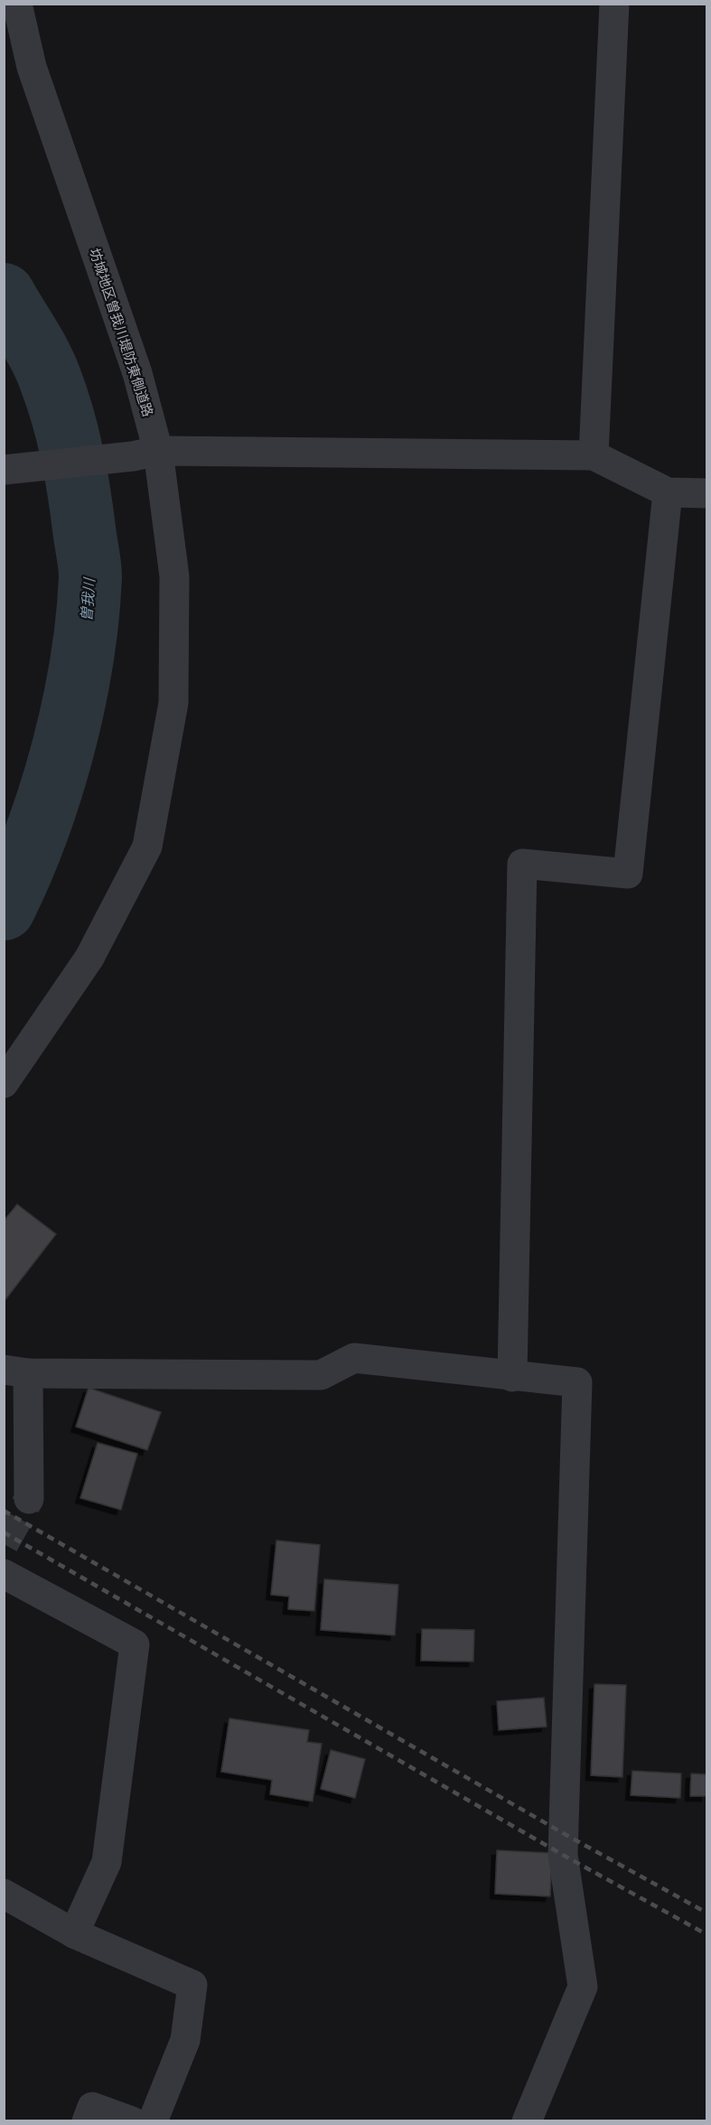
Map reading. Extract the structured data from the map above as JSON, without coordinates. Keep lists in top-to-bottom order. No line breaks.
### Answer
{"streets":{"street":["坊城地区曽我川堤防東側道路"]},"water":["曽我川"]}
